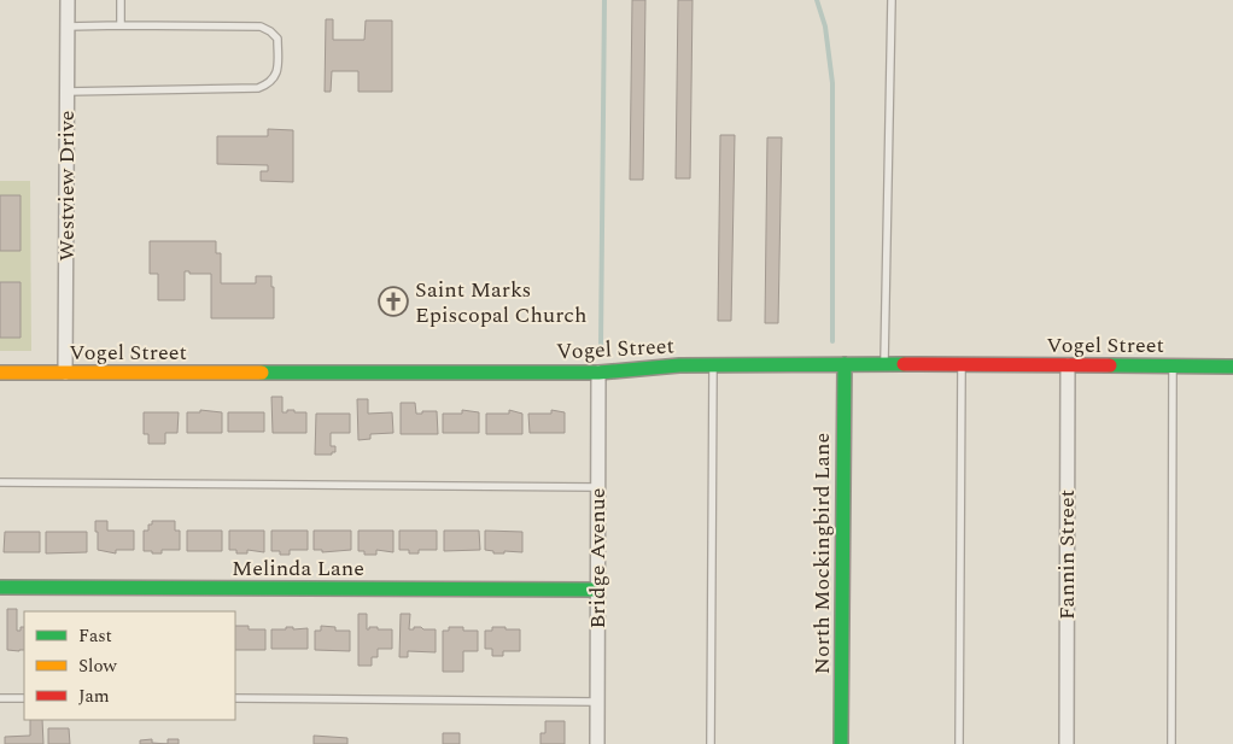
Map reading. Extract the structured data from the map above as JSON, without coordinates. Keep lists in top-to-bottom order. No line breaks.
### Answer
{"streets":{"street":["Westview Drive","Vogel Street","North Mockingbird Lane","Fannin Street","Bridge Avenue","Melinda Lane"]},"crossings":[["Westview Drive","Vogel Street"],["Vogel Street","North Mockingbird Lane"],["Vogel Street","Fannin Street"],["Vogel Street","Bridge Avenue"],["Bridge Avenue","Melinda Lane"]],"places":{"church":["Saint Marks Episcopal Church"]},"legend":["Fast","Slow","Jam"]}
